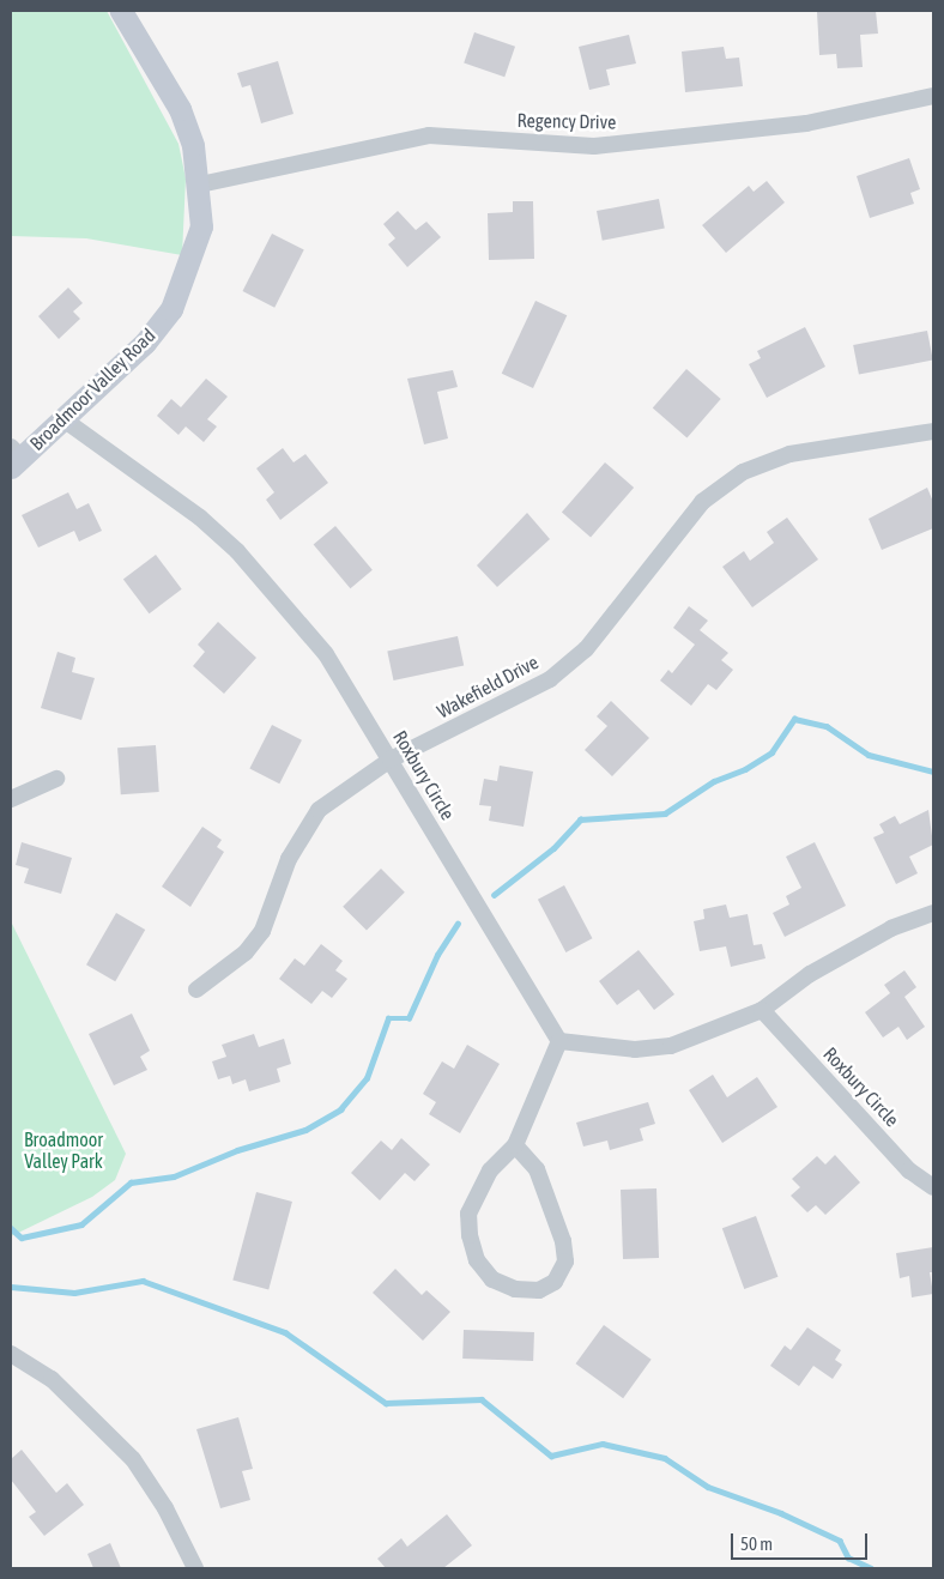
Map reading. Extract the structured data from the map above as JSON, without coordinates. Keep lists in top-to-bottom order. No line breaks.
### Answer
{"streets":{"street":["Regency Drive","Broadmoor Valley Road","Wakefield Drive","Roxbury Circle"]},"crossings":[["Regency Drive","Broadmoor Valley Road"],["Broadmoor Valley Road","Roxbury Circle"],["Wakefield Drive","Roxbury Circle"]],"parks":["Broadmoor Valley Park"],"scale_bar":"50 m"}
